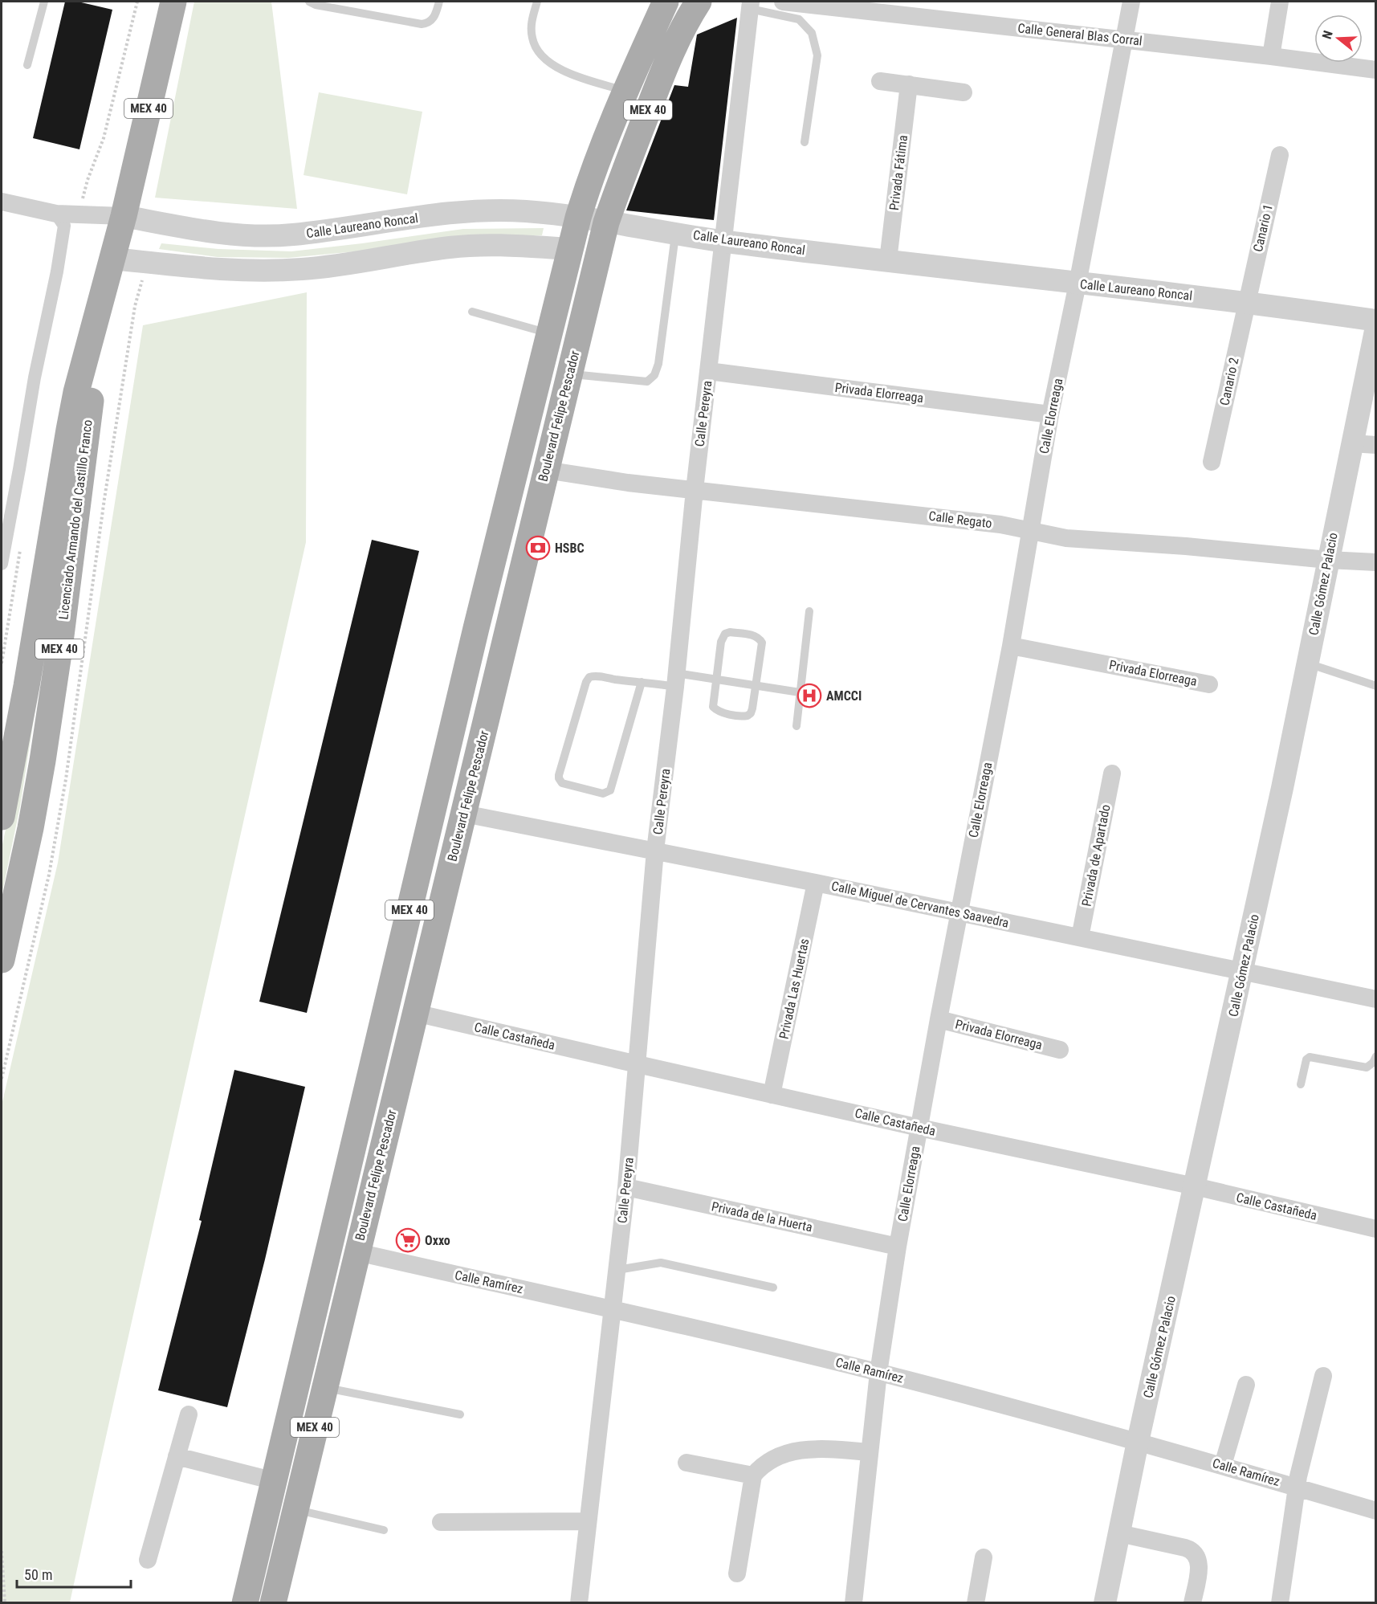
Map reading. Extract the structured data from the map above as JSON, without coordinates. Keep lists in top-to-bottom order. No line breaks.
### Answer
{"streets":{"main road":["MEX 40","Boulevard Felipe Pescador","Licenciado Armando del Castillo Franco"],"street":["Calle General Blas Corral","Privada Fátima","Calle Laureano Roncal","Canario 1","Canario 2","Privada Elorreaga","Calle Pereyra","Calle Elorreaga","Calle Regato","Calle Gómez Palacio","Privada de Apartado","Calle Miguel de Cervantes Saavedra","Privada Las Huertas","Calle Castañeda","Privada de la Huerta","Calle Ramírez"]},"crossings":[["Calle General Blas Corral","Calle Elorreaga"],["MEX 40","Calle Laureano Roncal"],["Privada Fátima","Calle Laureano Roncal"],["Calle Laureano Roncal","Canario 1"],["Calle Laureano Roncal","Canario 2"],["Calle Laureano Roncal","Calle Pereyra"],["Calle Laureano Roncal","Boulevard Felipe Pescador"],["Calle Laureano Roncal","Calle Elorreaga"],["Calle Laureano Roncal","Licenciado Armando del Castillo Franco"],["Canario 1","Canario 2"],["Privada Elorreaga","Calle Pereyra"],["Privada Elorreaga","Calle Elorreaga"],["Calle Pereyra","Calle Regato"],["Calle Pereyra","Calle Miguel de Cervantes Saavedra"],["Calle Pereyra","Calle Castañeda"],["Calle Pereyra","Privada de la Huerta"],["Calle Pereyra","Calle Ramírez"],["Boulevard Felipe Pescador","Calle Regato"],["Boulevard Felipe Pescador","Calle Miguel de Cervantes Saavedra"],["Boulevard Felipe Pescador","Calle Castañeda"],["Boulevard Felipe Pescador","Calle Ramírez"],["Calle Elorreaga","Calle Regato"],["Calle Elorreaga","Calle Miguel de Cervantes Saavedra"],["Calle Elorreaga","Calle Castañeda"],["Calle Elorreaga","Privada de la Huerta"],["Calle Elorreaga","Calle Ramírez"],["Calle Regato","Calle Gómez Palacio"],["Calle Gómez Palacio","Calle Miguel de Cervantes Saavedra"],["Calle Gómez Palacio","Calle Castañeda"],["Calle Gómez Palacio","Calle Ramírez"],["Privada de Apartado","Calle Miguel de Cervantes Saavedra"],["Calle Miguel de Cervantes Saavedra","Privada Las Huertas"],["Privada Las Huertas","Calle Castañeda"]],"places":{"bank":["HSBC"],"hospital":["AMCCI"],"supermarket":["Oxxo"]},"scale_bar":"50 m","north":"left"}
